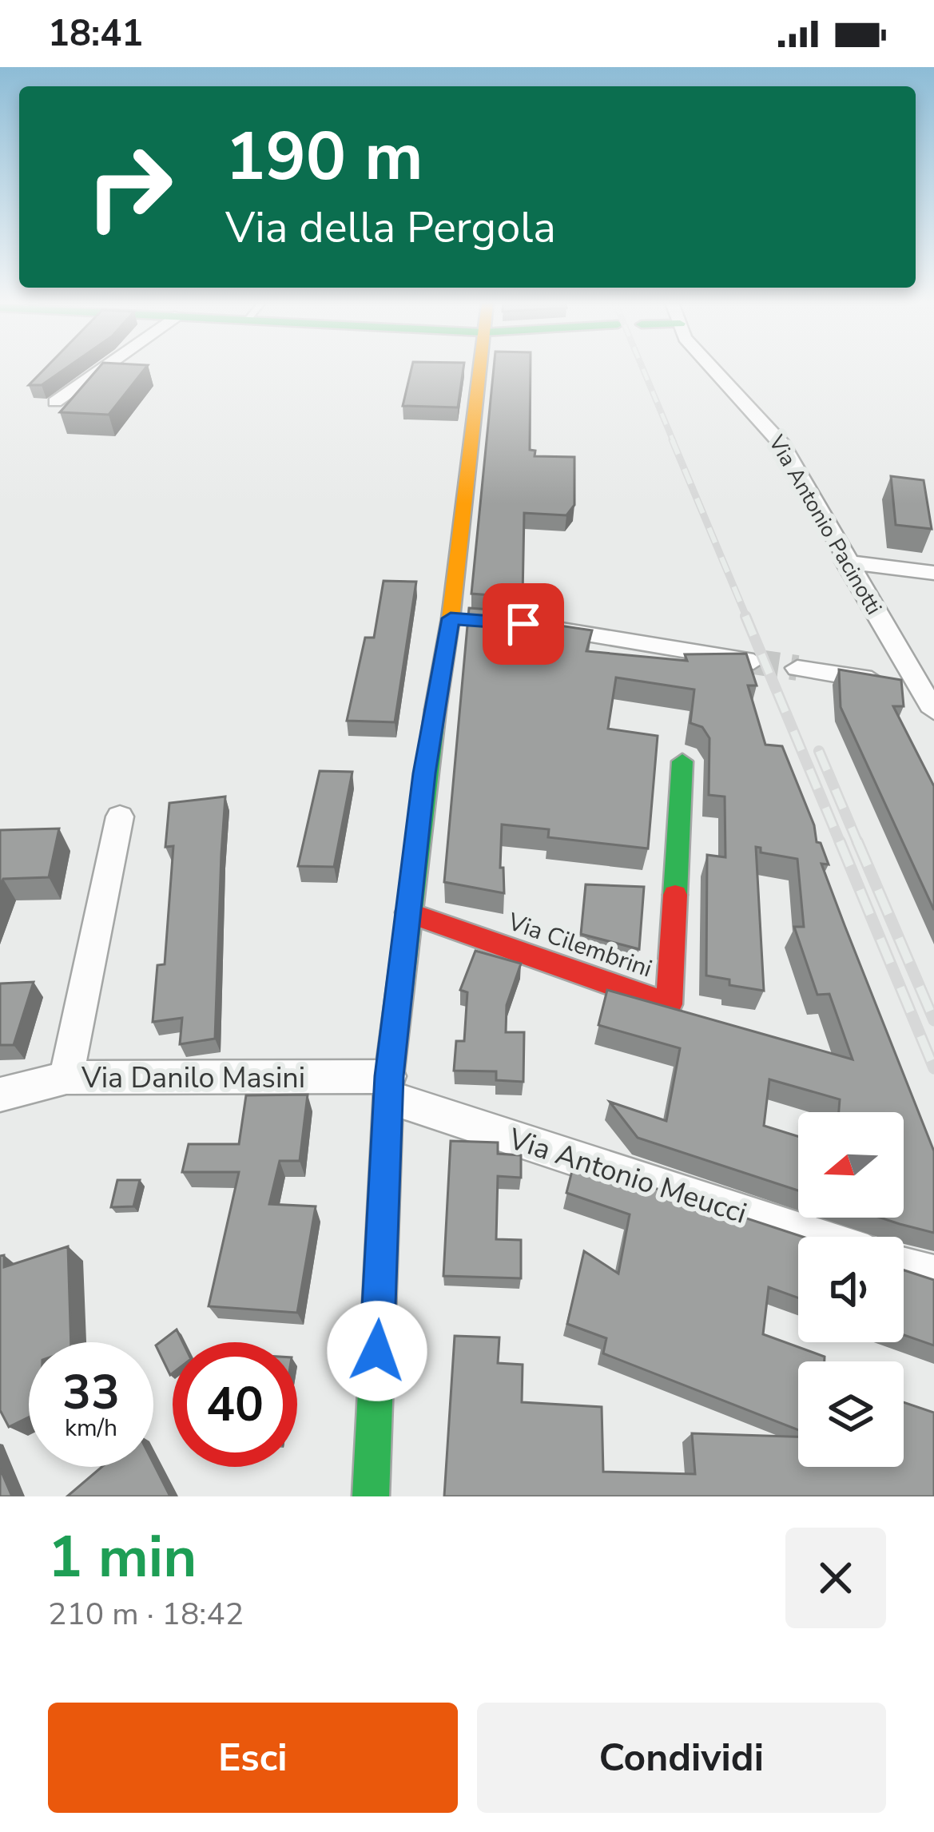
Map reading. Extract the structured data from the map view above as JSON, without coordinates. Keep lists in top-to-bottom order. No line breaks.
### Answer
{"streets":{"street":["Via Antonio Pacinotti","Via Cilembrini","Via Danilo Masini","Via Antonio Meucci"]},"crossings":[["Via Danilo Masini","Via Antonio Meucci"]],"north":"left","page":{"status":"18:41","turn":["190 m","Via della Pergola"],"speed":"33 km/h","limit":"40","heading":["1 min","210 m · 18:42"],"buttons":["Esci","Condividi"]}}
